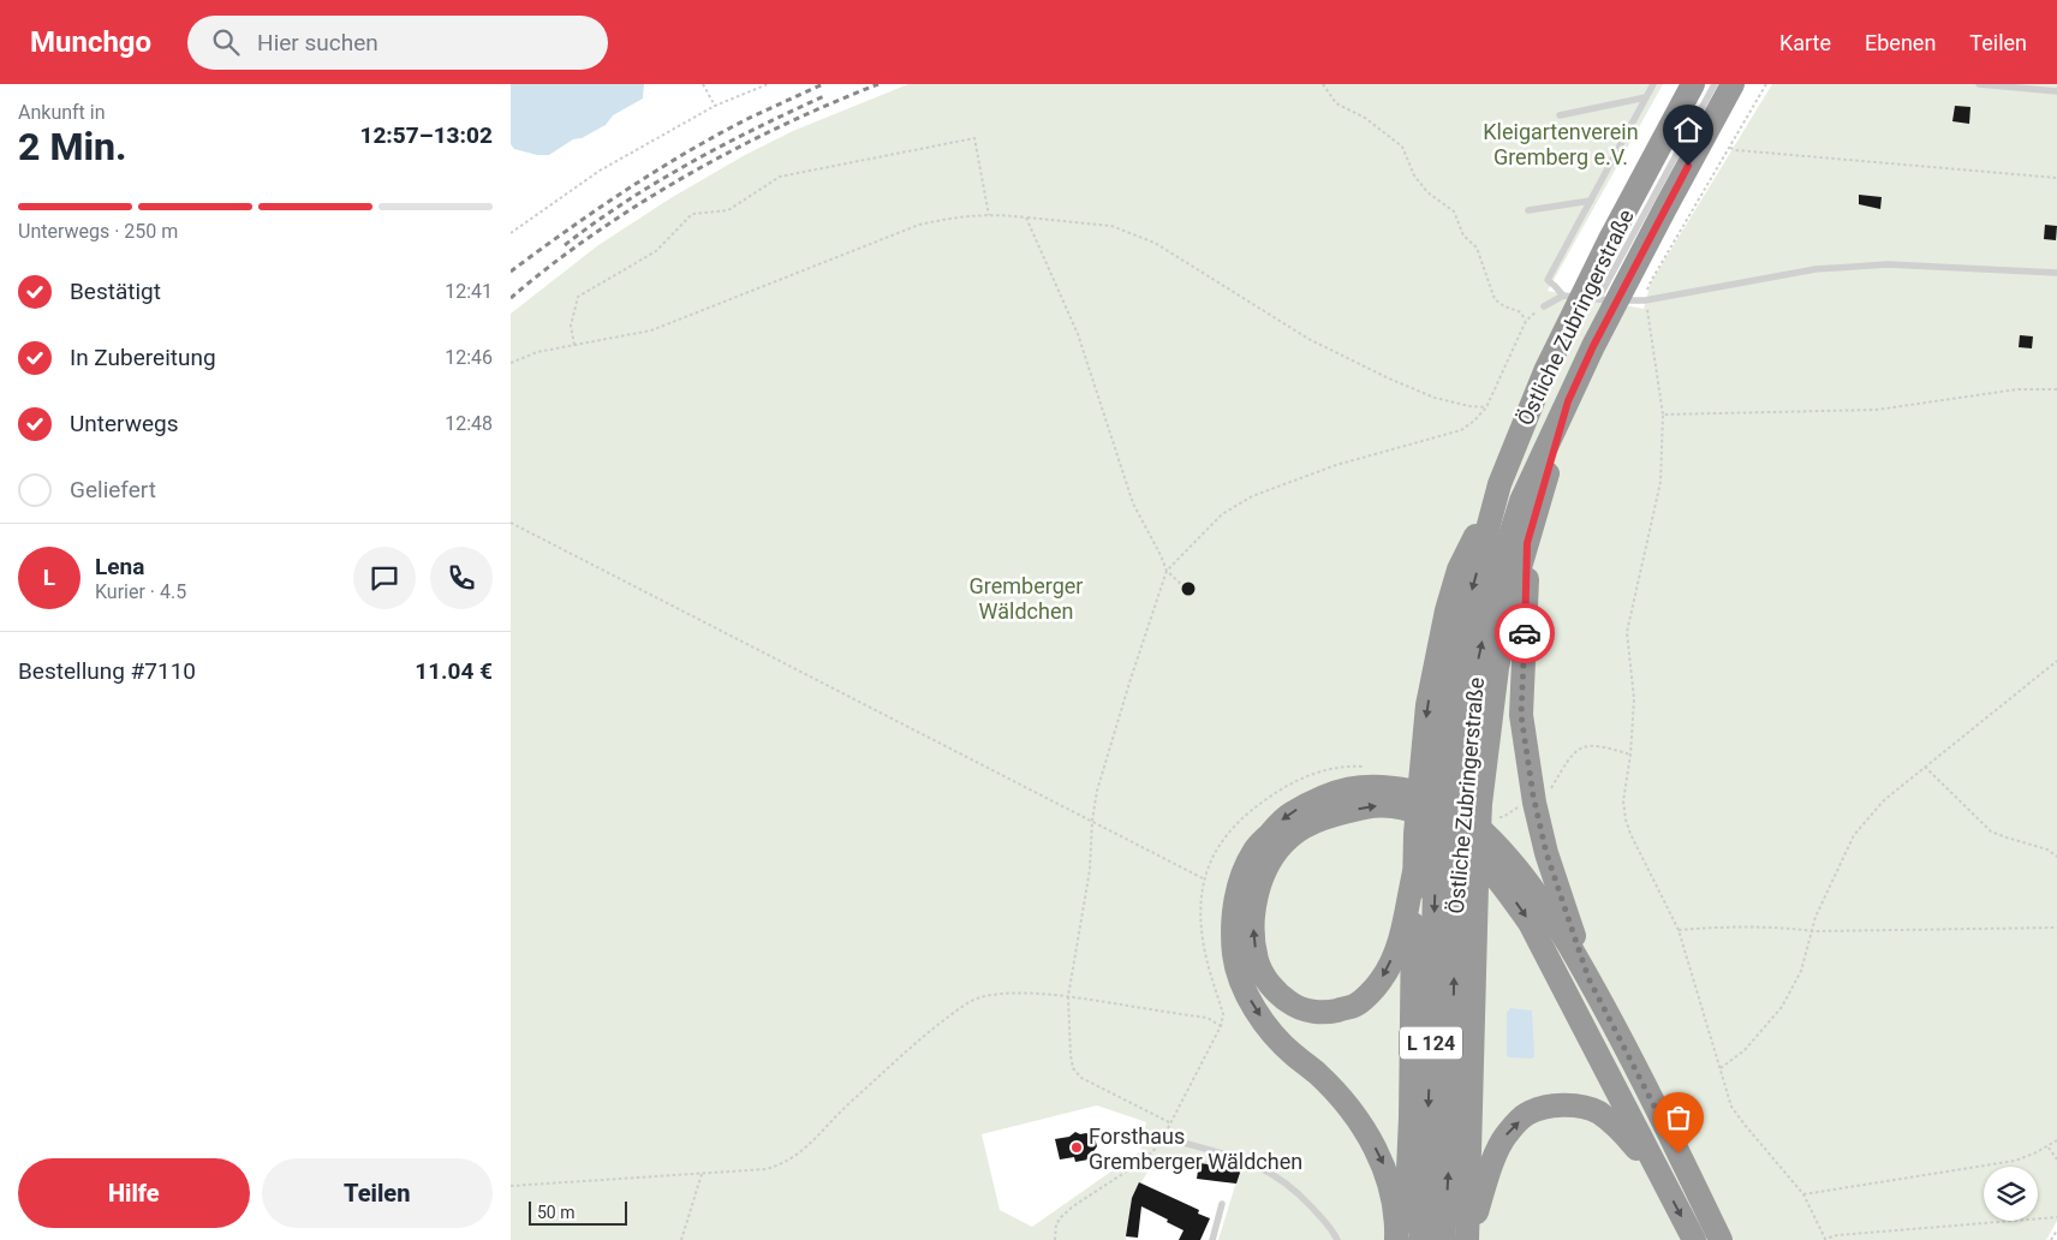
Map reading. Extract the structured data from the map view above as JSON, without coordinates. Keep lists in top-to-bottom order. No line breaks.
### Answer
{"streets":{"highway":["Östliche Zubringerstraße","L 124"]},"parks":["Kleigartenverein Gremberg e.V.","Gremberger Wäldchen"],"places":["Forsthaus Gremberger Wäldchen"],"scale_bar":"50 m","page":{"header":"Munchgo","search":"Hier suchen","nav":["Karte","Ebenen","Teilen"],"heading":["2 Min.","Ankunft in","12:57–13:02"],"panel":["Lena","Kurier · 4.5","Bestellung #7110","11.04 €"],"bar":"Unterwegs · 250 m","list":[["Bestätigt","12:41"],["In Zubereitung","12:46"],["Unterwegs","12:48"],"Geliefert"],"round":"L","buttons":["Hilfe","Teilen"],"scale":"50 m"}}
